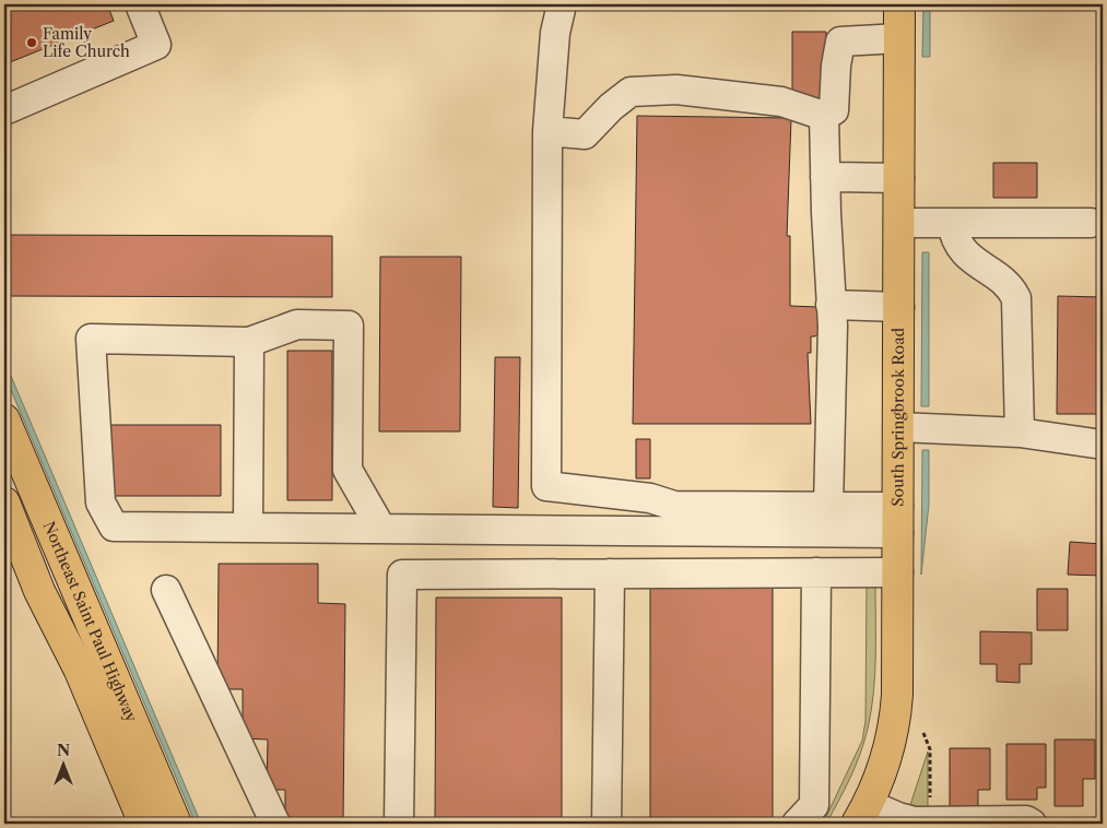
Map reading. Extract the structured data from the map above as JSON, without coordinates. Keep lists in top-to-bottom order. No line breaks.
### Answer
{"streets":{"main road":["South Springbrook Road","Northeast Saint Paul Highway"]},"places":["Family Life Church"],"north":"top"}
